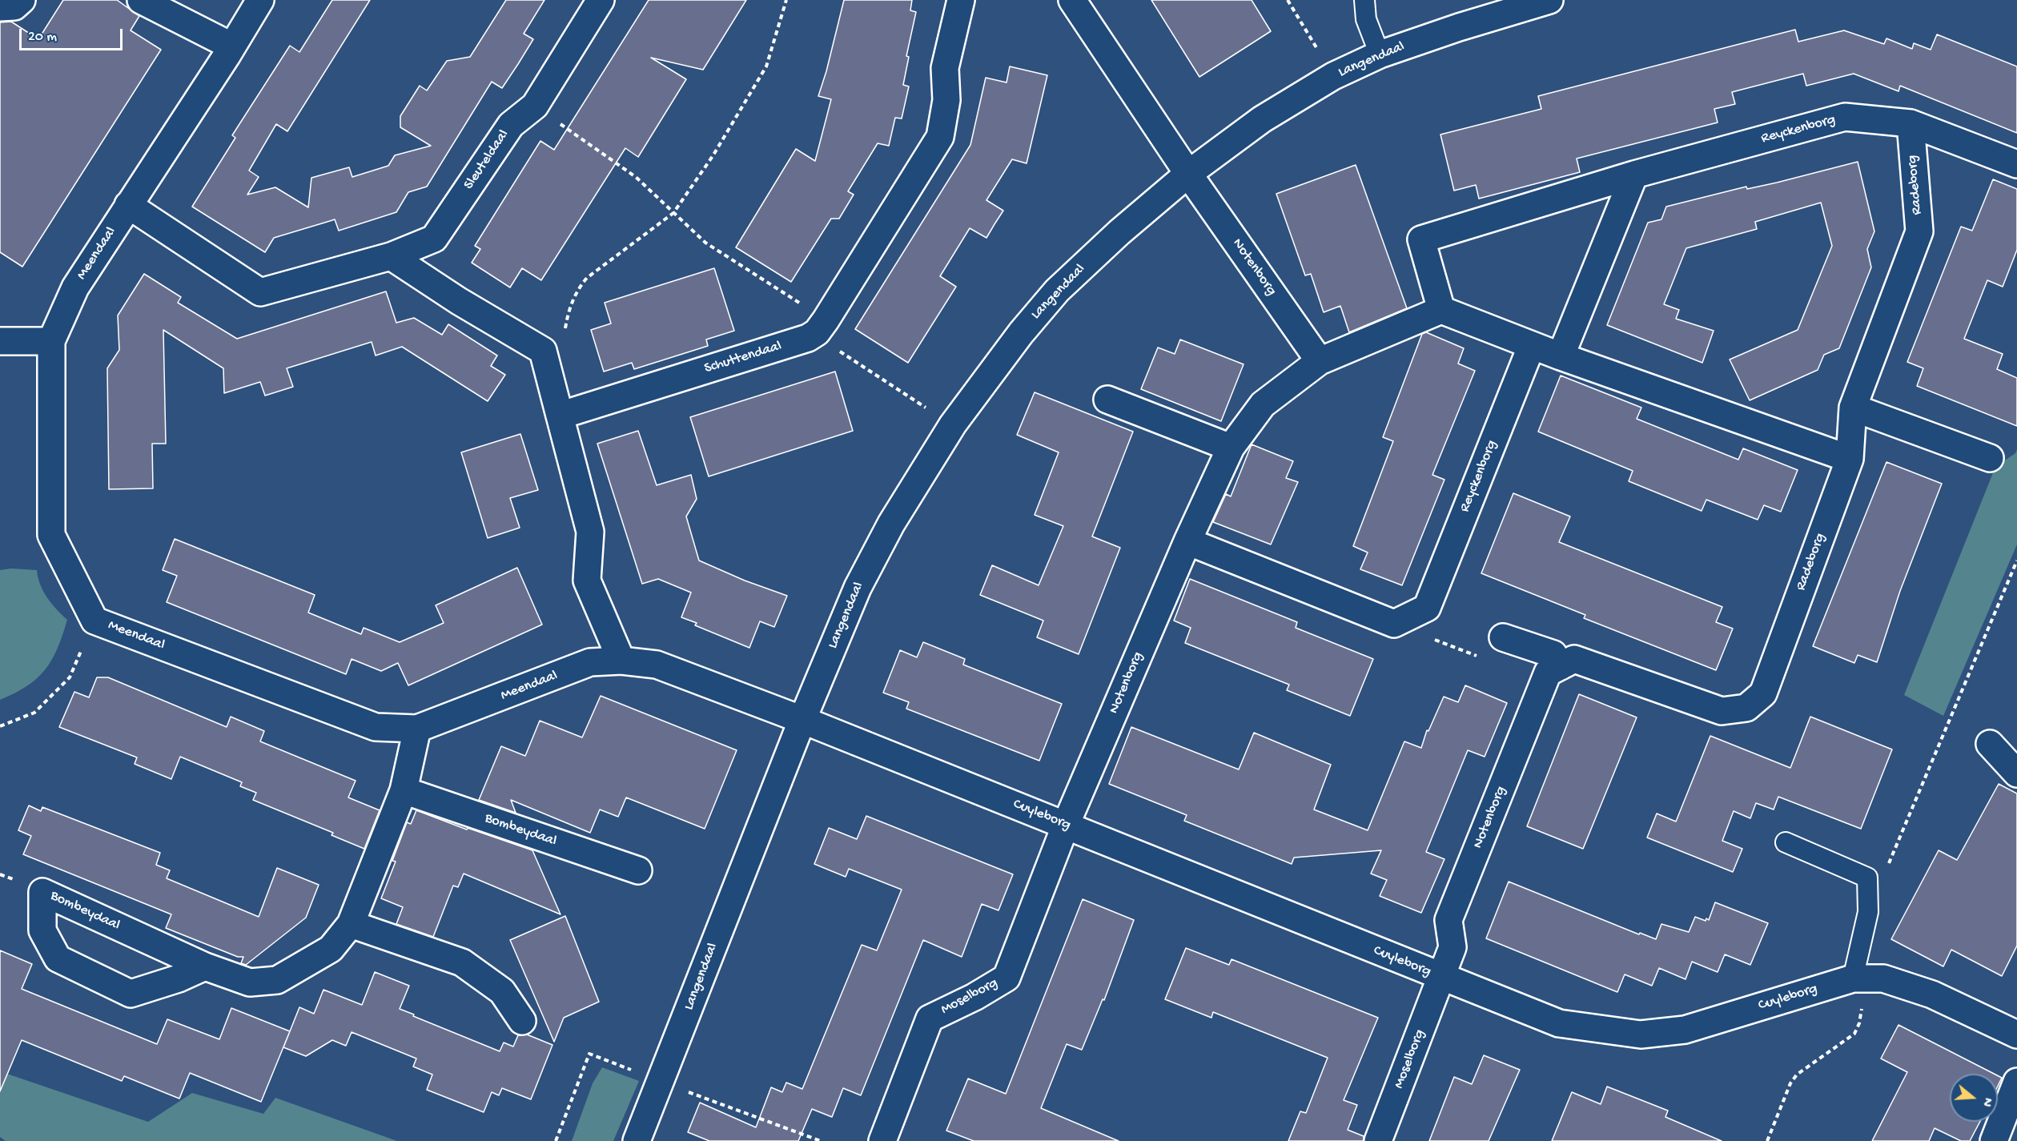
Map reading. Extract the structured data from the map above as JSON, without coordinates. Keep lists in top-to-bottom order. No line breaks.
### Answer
{"streets":{"street":["Langendaal","Reyckenborg","Sleuteldaal","Radeborg","Meendaal","Notenborg","Schuttendaal","Cuyleborg","Bombeydaal","Moselborg"]},"crossings":[["Langendaal","Meendaal"],["Langendaal","Notenborg"],["Langendaal","Cuyleborg"],["Reyckenborg","Radeborg"],["Reyckenborg","Notenborg"],["Sleuteldaal","Meendaal"],["Radeborg","Notenborg"],["Meendaal","Cuyleborg"],["Meendaal","Bombeydaal"],["Notenborg","Cuyleborg"],["Notenborg","Moselborg"],["Cuyleborg","Moselborg"]],"scale_bar":"20 m","north":"right"}
